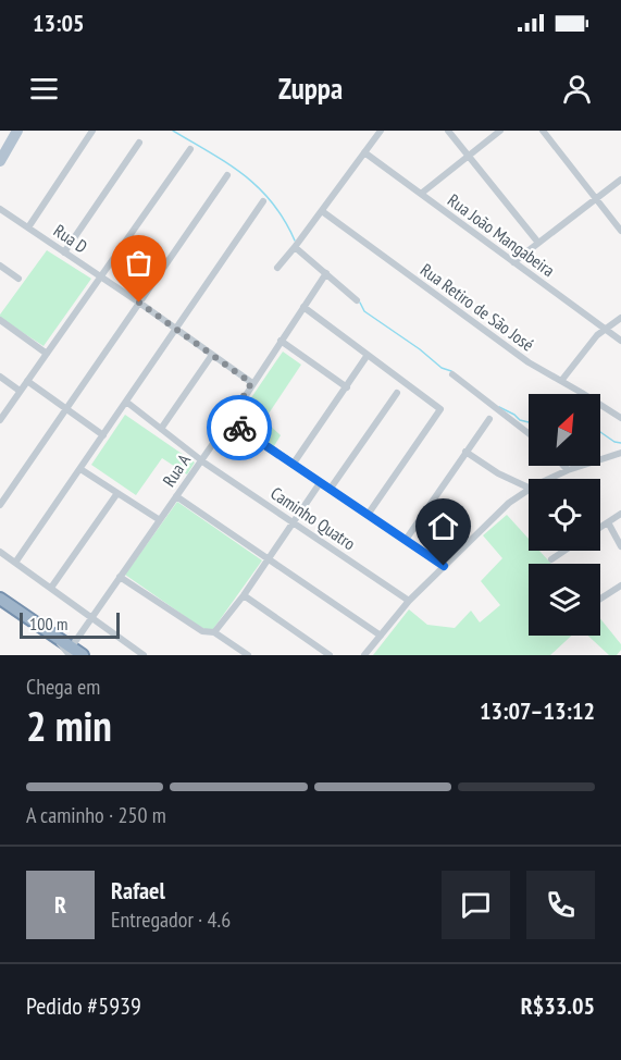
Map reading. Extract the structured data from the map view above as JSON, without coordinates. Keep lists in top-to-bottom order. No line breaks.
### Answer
{"streets":{"street":["Rua João Mangabeira","Rua D","Rua Retiro de São José","Rua A","Caminho Quatro"]},"crossings":[["Rua D","Rua A"],["Rua A","Caminho Quatro"]],"scale_bar":"100 m","north":"top right","page":{"status":"13:05","header":"Zuppa","scale":"100 m","heading":["2 min","Chega em","13:07–13:12"],"panel":["Rafael","Entregador · 4.6","Pedido #5939","R$33.05"],"bar":"A caminho · 250 m","round":"R"}}
